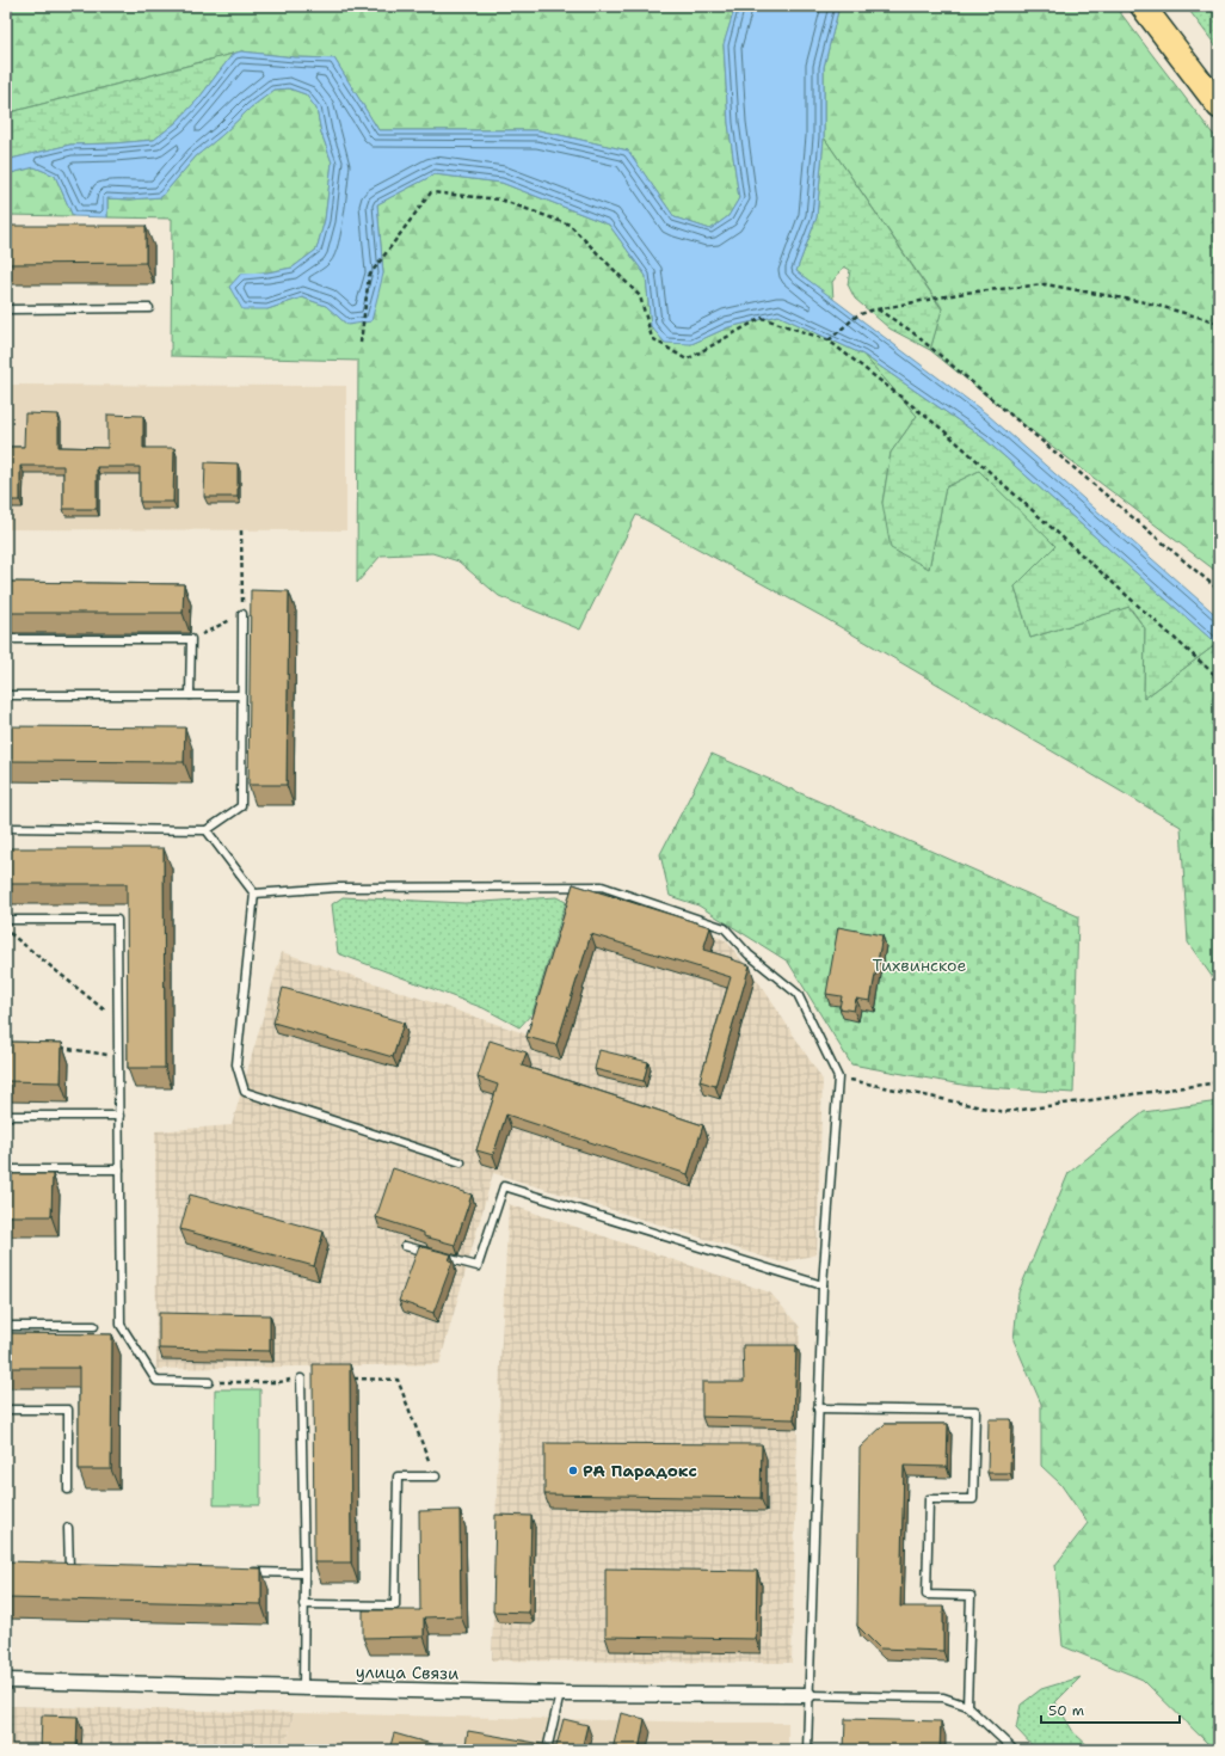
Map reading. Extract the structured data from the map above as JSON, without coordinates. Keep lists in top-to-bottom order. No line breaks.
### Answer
{"streets":{"street":["улица Связи"]},"parks":["Тихвинское"],"places":["РА Парадокс"],"scale_bar":"50 m"}
